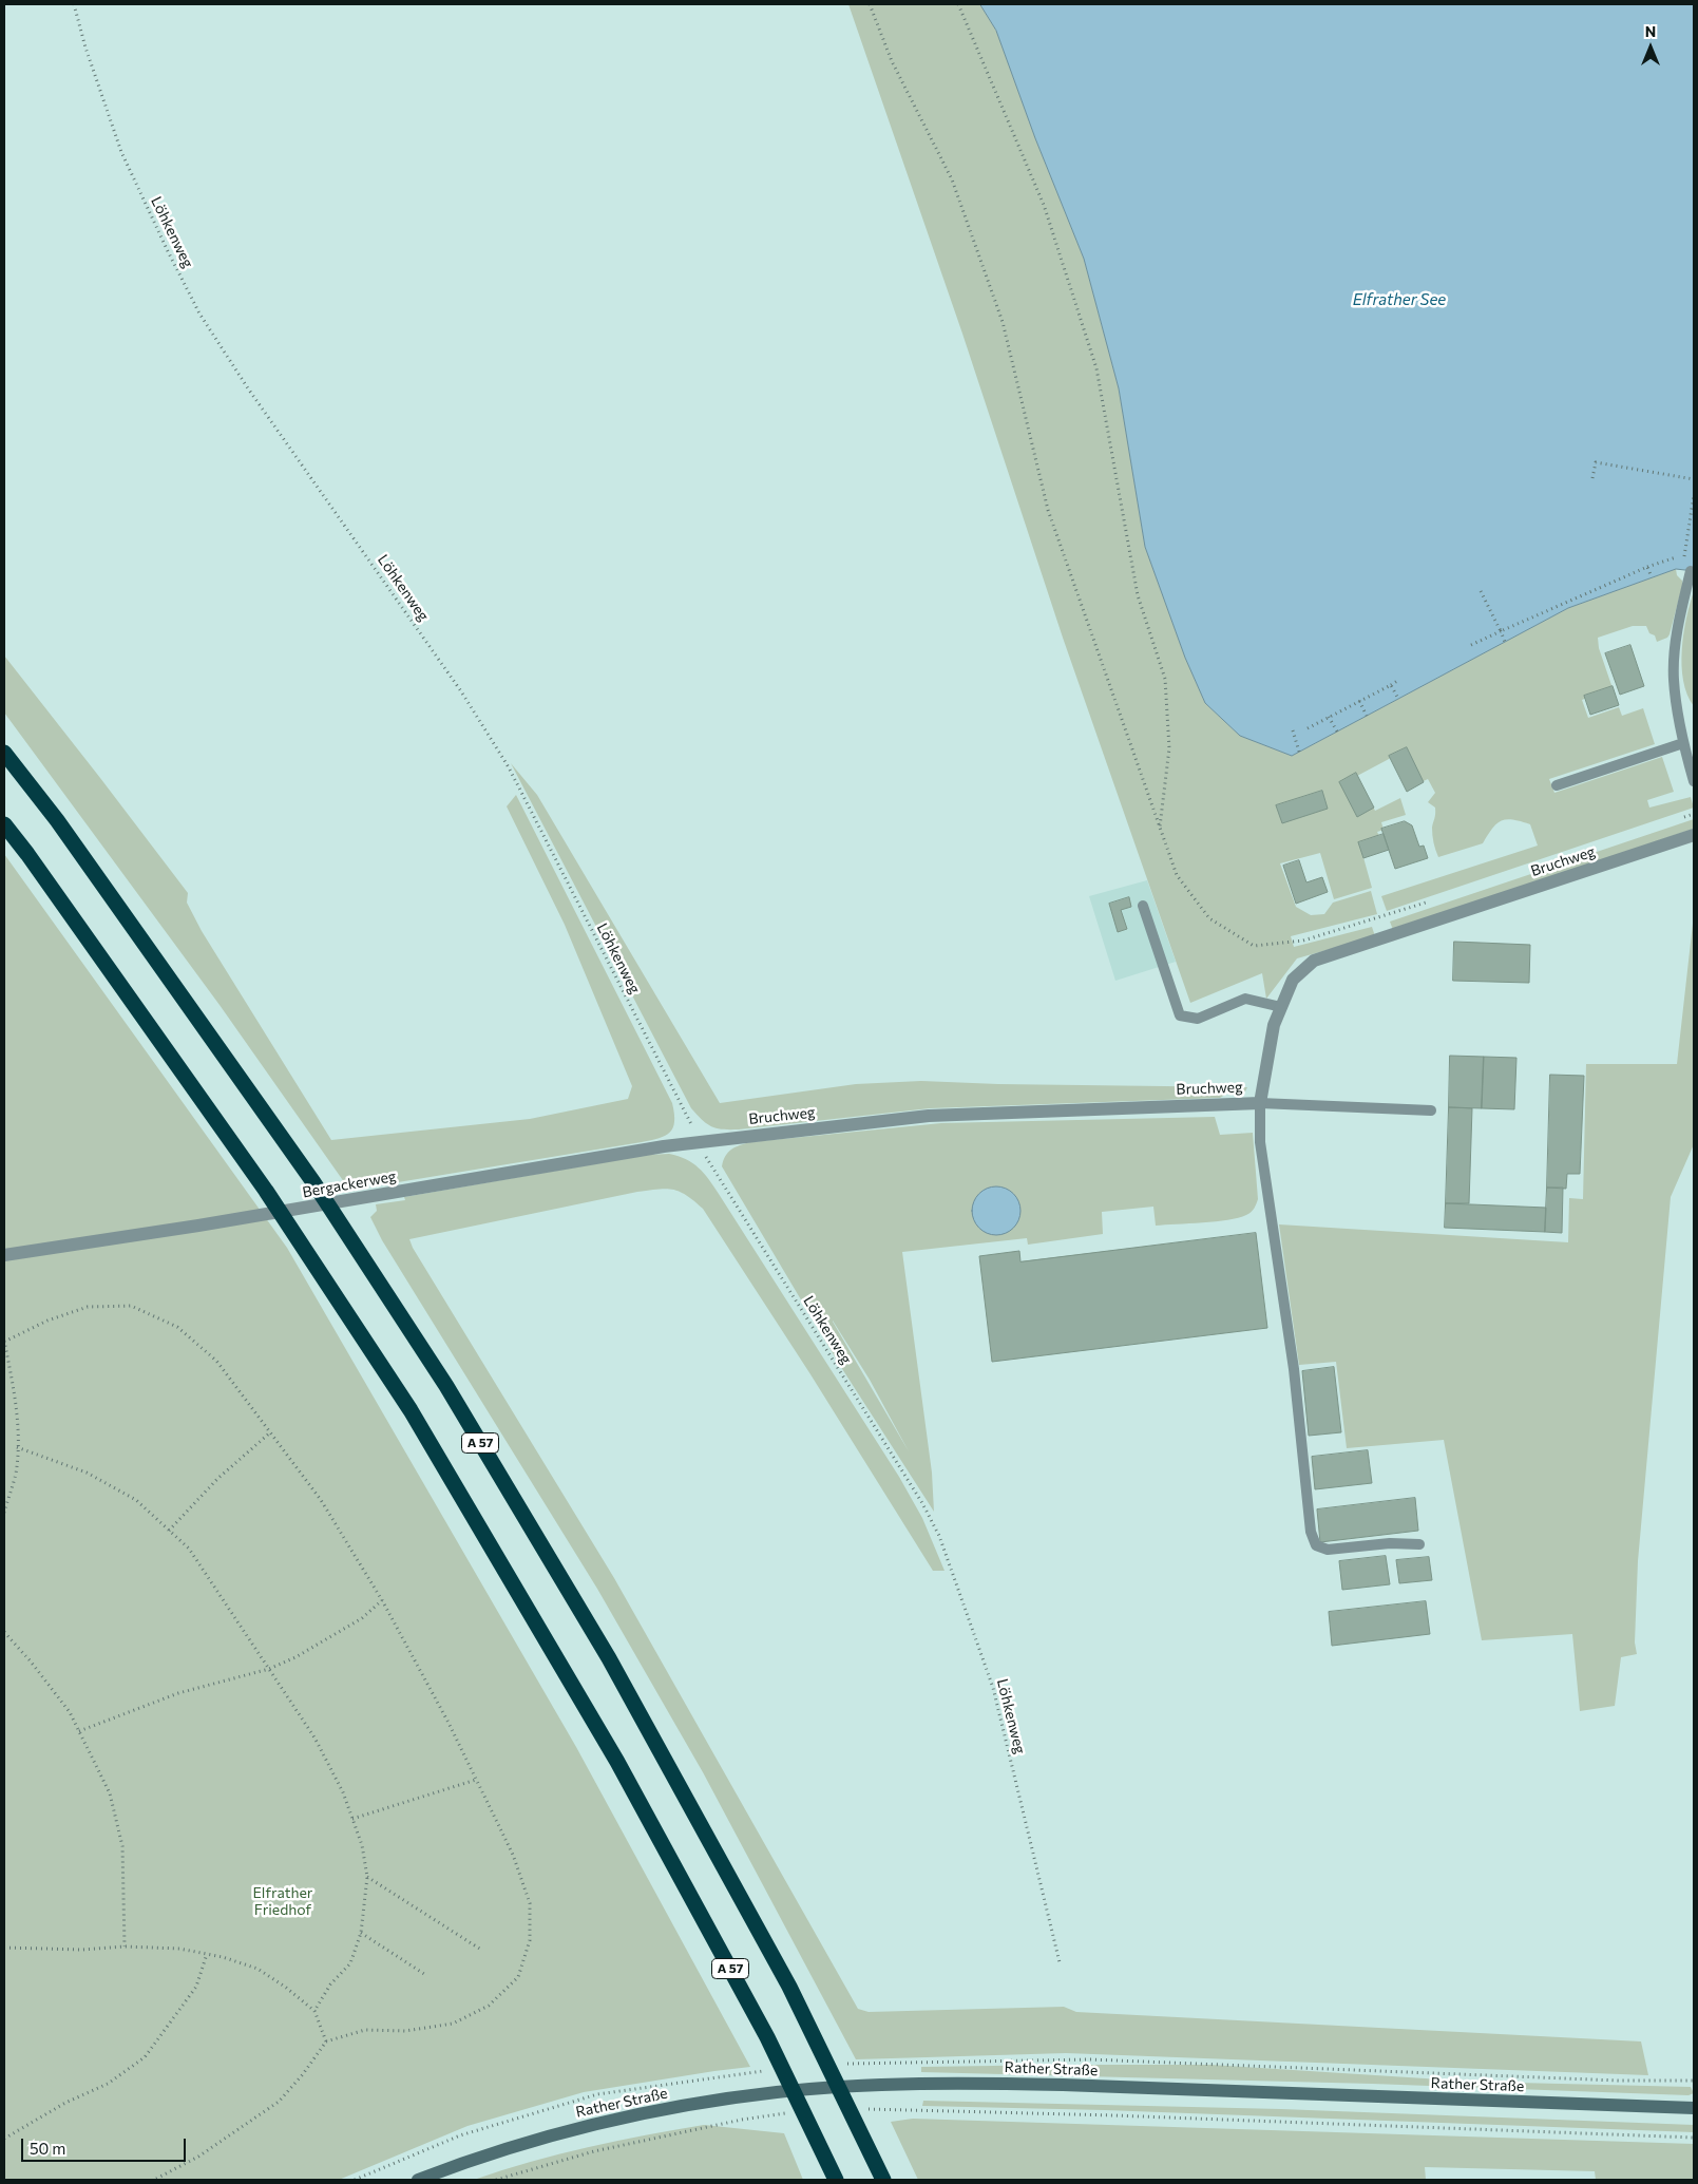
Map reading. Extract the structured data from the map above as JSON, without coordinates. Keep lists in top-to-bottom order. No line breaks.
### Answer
{"streets":{"highway":["A 57"],"main road":["Rather Straße"],"street":["Bruchweg","Bergackerweg"],"path":["Löhkenweg"]},"crossings":[["Löhkenweg","Bruchweg"],["Löhkenweg","Bergackerweg"],["Bruchweg","Bergackerweg"]],"water":["Elfrather See"],"parks":["Elfrather Friedhof"],"scale_bar":"50 m","north":"top"}
